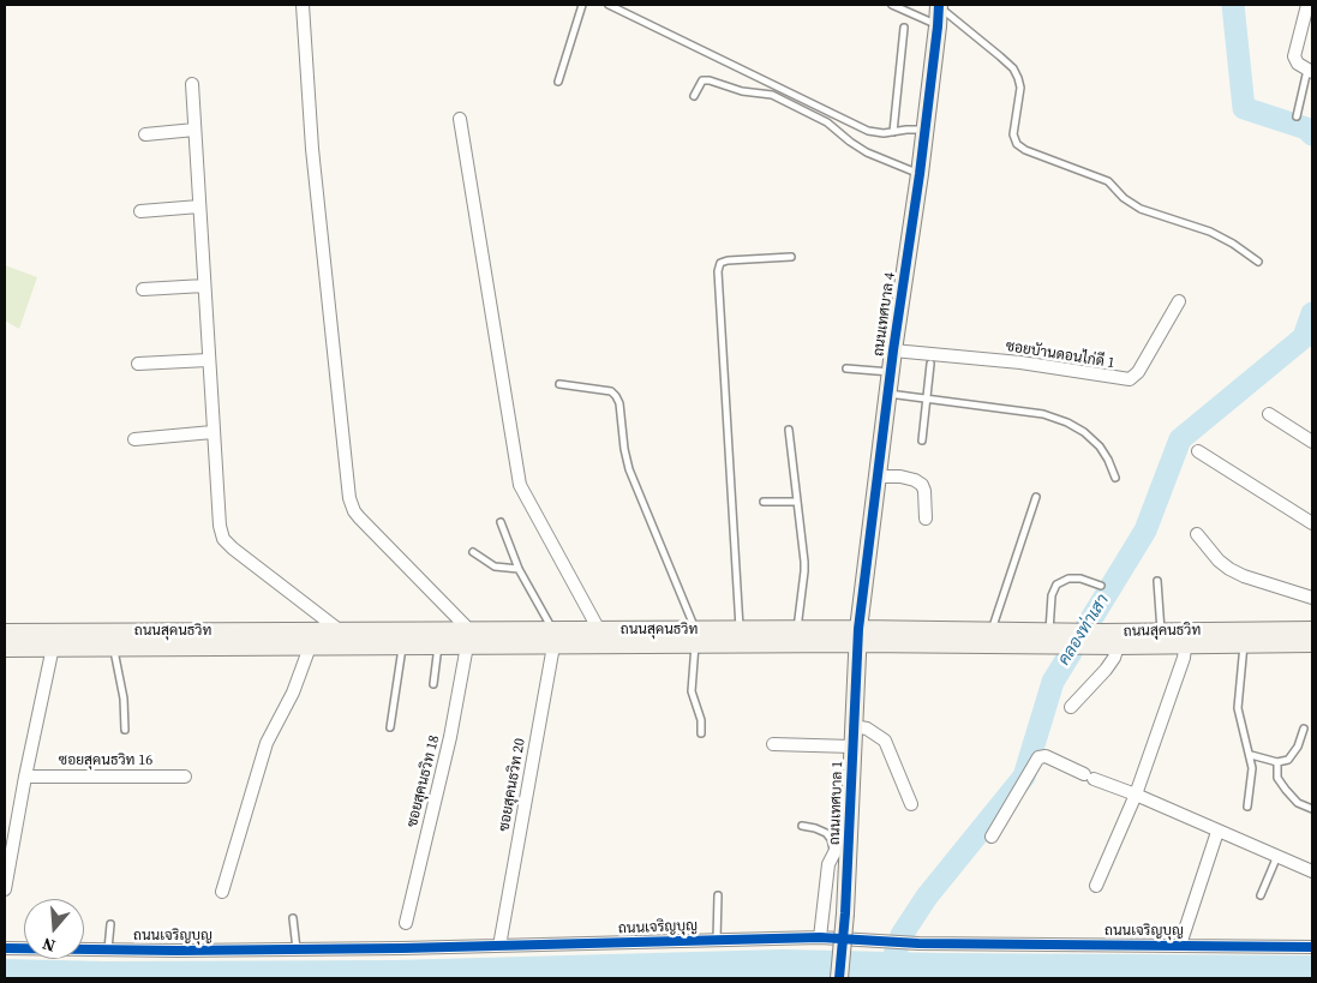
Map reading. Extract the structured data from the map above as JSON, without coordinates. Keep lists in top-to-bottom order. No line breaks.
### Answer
{"streets":{"main road":["ถนนเทศบาล 4","ถนนสุคนธวิท","ถนนเทศบาล 1"],"street":["ซอยบัานดอนไก่ดี 1","ซอยสุคนธวิท 16","ซอยสุคนธวิท 18","ซอยสุคนธวิท 20","ถนนเจริญบุญ"]},"crossings":[["ถนนเทศบาล 4","ซอยบัานดอนไก่ดี 1"],["ถนนเทศบาล 4","ถนนสุคนธวิท"],["ถนนเทศบาล 4","ถนนเทศบาล 1"],["ถนนสุคนธวิท","ซอยสุคนธวิท 18"],["ถนนสุคนธวิท","ซอยสุคนธวิท 20"],["ถนนสุคนธวิท","ถนนเทศบาล 1"],["ซอยสุคนธวิท 20","ถนนเจริญบุญ"]],"water":["คลองท่าเสา"],"north":"bottom"}
